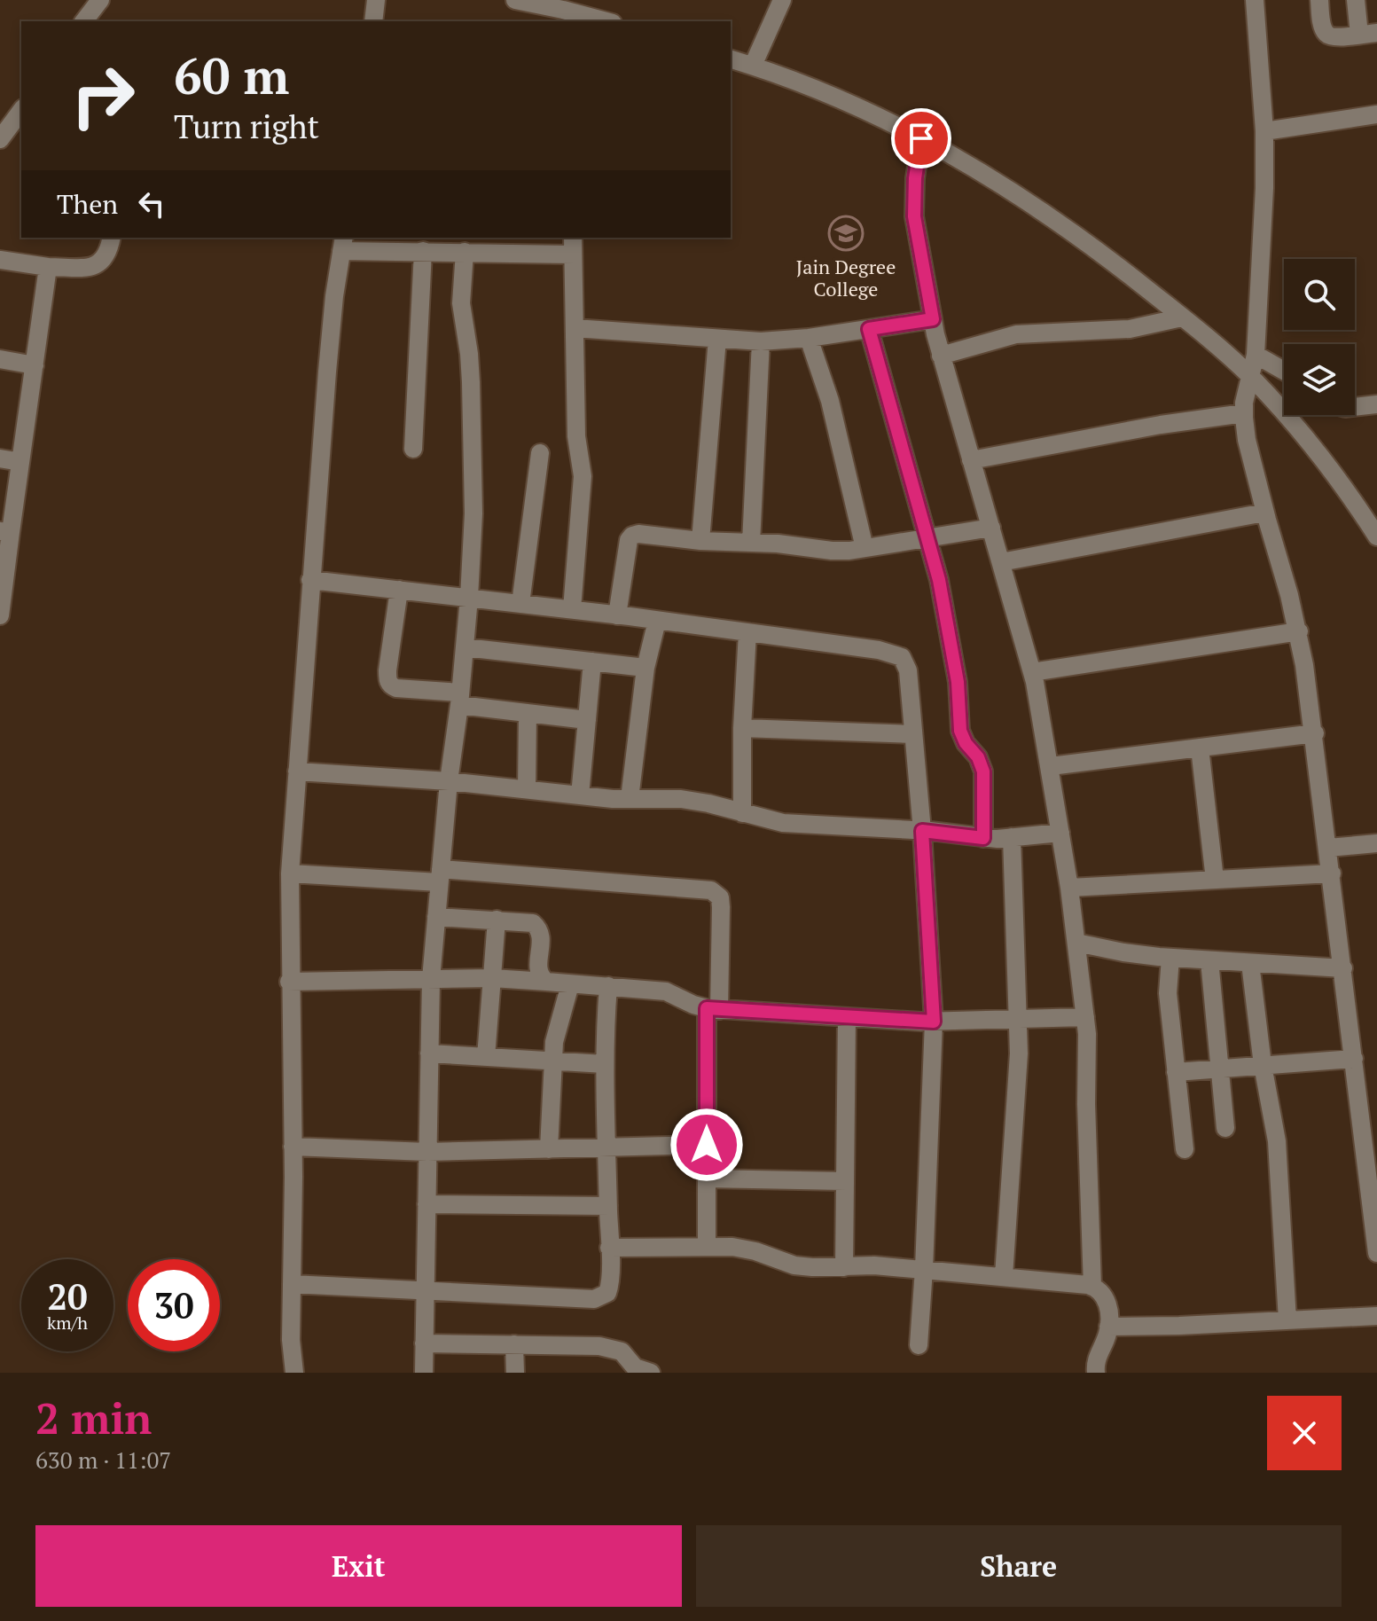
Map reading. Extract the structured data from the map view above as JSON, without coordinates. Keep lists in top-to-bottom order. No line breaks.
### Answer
{"places":{"school or university":["Jain Degree College"]},"page":{"turn":["60 m","Turn right"],"then":"Then","speed":"20 km/h","limit":"30","heading":["2 min","630 m · 11:07"],"buttons":["Exit","Share"]}}
